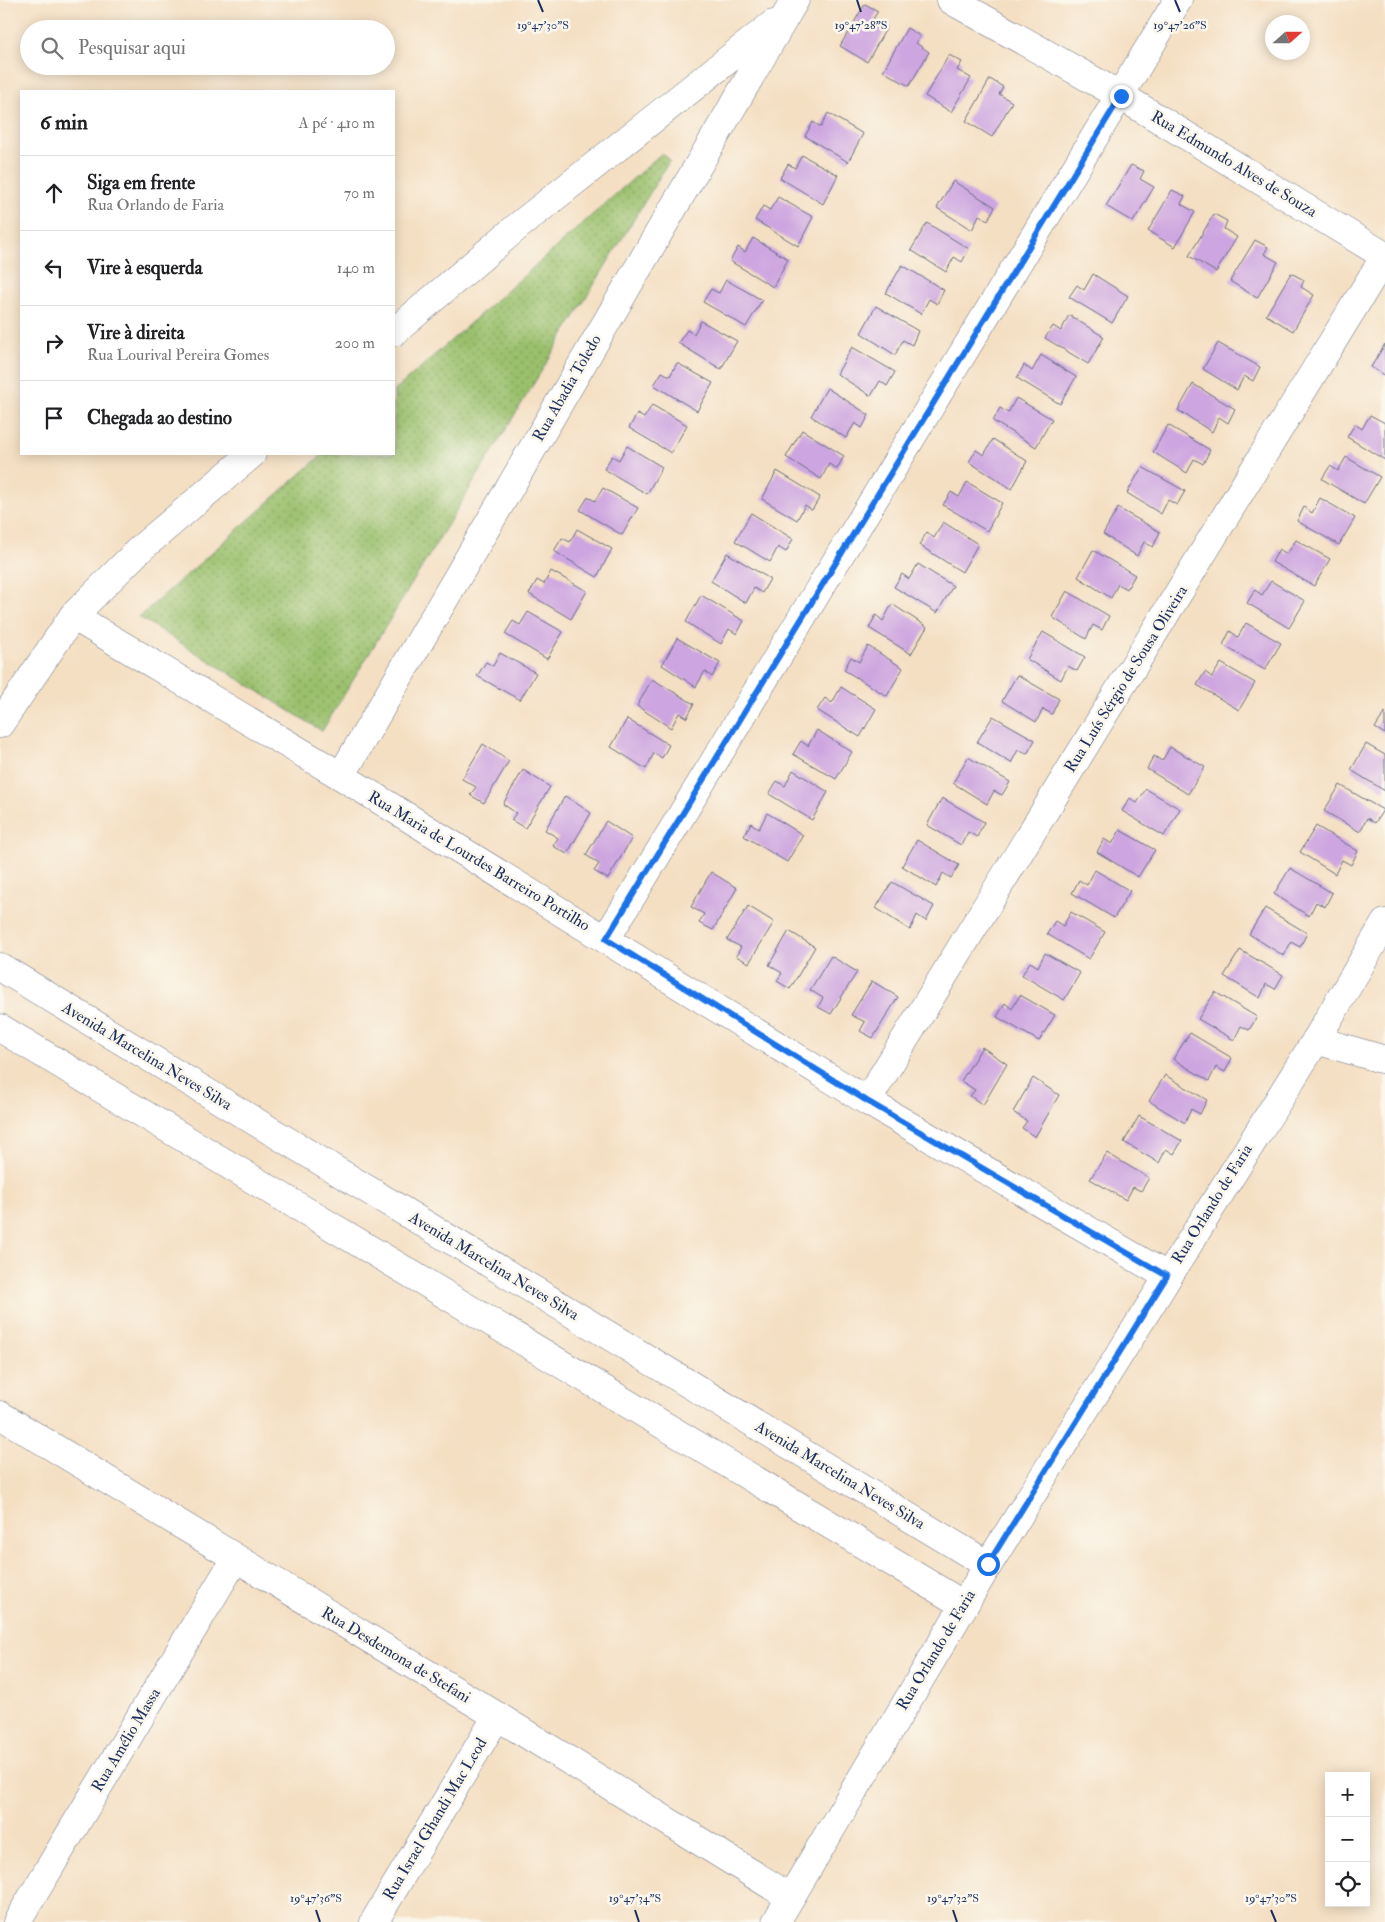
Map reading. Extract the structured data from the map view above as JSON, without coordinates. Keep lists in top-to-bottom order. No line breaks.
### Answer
{"streets":{"street":["Rua Edmundo Alves de Souza","Rua Abadia Toledo","Rua Luís Sérgio de Sousa Oliveira","Rua Maria de Lourdes Barreiro Portilho","Avenida Marcelina Neves Silva","Rua Orlando de Faria","Rua Desdemona de Stefani","Rua Amélio Massa","Rua Israel Ghandi Mac Leod"]},"crossings":[["Rua Edmundo Alves de Souza","Rua Luís Sérgio de Sousa Oliveira"],["Rua Abadia Toledo","Rua Maria de Lourdes Barreiro Portilho"],["Rua Luís Sérgio de Sousa Oliveira","Rua Maria de Lourdes Barreiro Portilho"],["Rua Maria de Lourdes Barreiro Portilho","Rua Orlando de Faria"],["Avenida Marcelina Neves Silva","Rua Orlando de Faria"],["Rua Orlando de Faria","Rua Desdemona de Stefani"],["Rua Desdemona de Stefani","Rua Amélio Massa"],["Rua Desdemona de Stefani","Rua Israel Ghandi Mac Leod"]],"north":"right","page":{"search":"Pesquisar aqui","heading":["6 min","A pé · 410 m"],"list":[["Siga em frente","Rua Orlando de Faria","70 m"],["Vire à esquerda","140 m"],["Vire à direita","Rua Lourival Pereira Gomes","200 m"],"Chegada ao destino"],"map_buttons":["+","−"]},"coordinates":["19°47'28\"S","19°47'30\"S","19°47'26\"S","19°47'36\"S","19°47'34\"S","19°47'32\"S"]}
